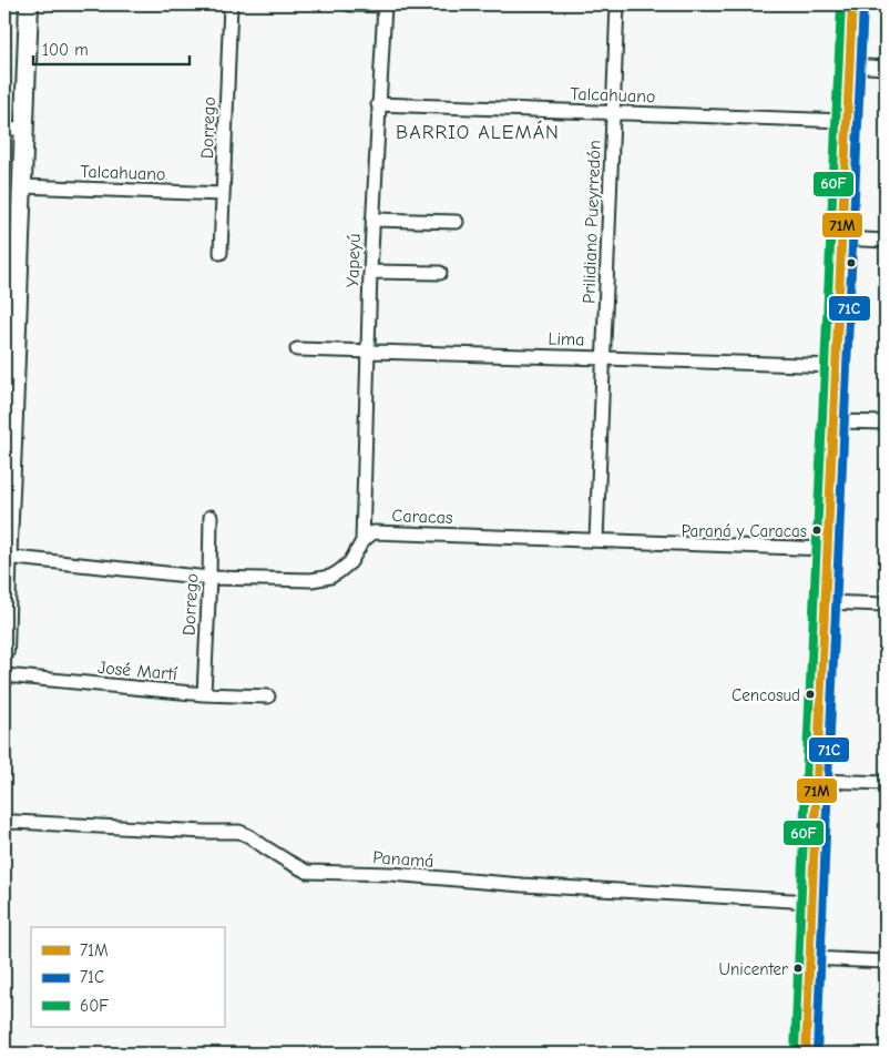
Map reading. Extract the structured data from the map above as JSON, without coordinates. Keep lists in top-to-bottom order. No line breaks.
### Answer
{"streets":{"street":["Talcahuano","Dorrego","Prilidiano Pueyrredón","Yapeyú","Lima","Caracas","José Martí","Panamá"]},"crossings":[["Talcahuano","Dorrego"],["Talcahuano","Prilidiano Pueyrredón"],["Talcahuano","Yapeyú"],["Dorrego","José Martí"],["Prilidiano Pueyrredón","Lima"],["Prilidiano Pueyrredón","Caracas"],["Yapeyú","Lima"],["Yapeyú","Caracas"]],"districts":["BARRIO ALEMÁN"],"places":["Paraná y Caracas","Cencosud","Unicenter"],"lines":["transit line 71M","transit line 71C","transit line 60F"],"legend":["71M","71C","60F"],"scale_bar":"100 m"}
